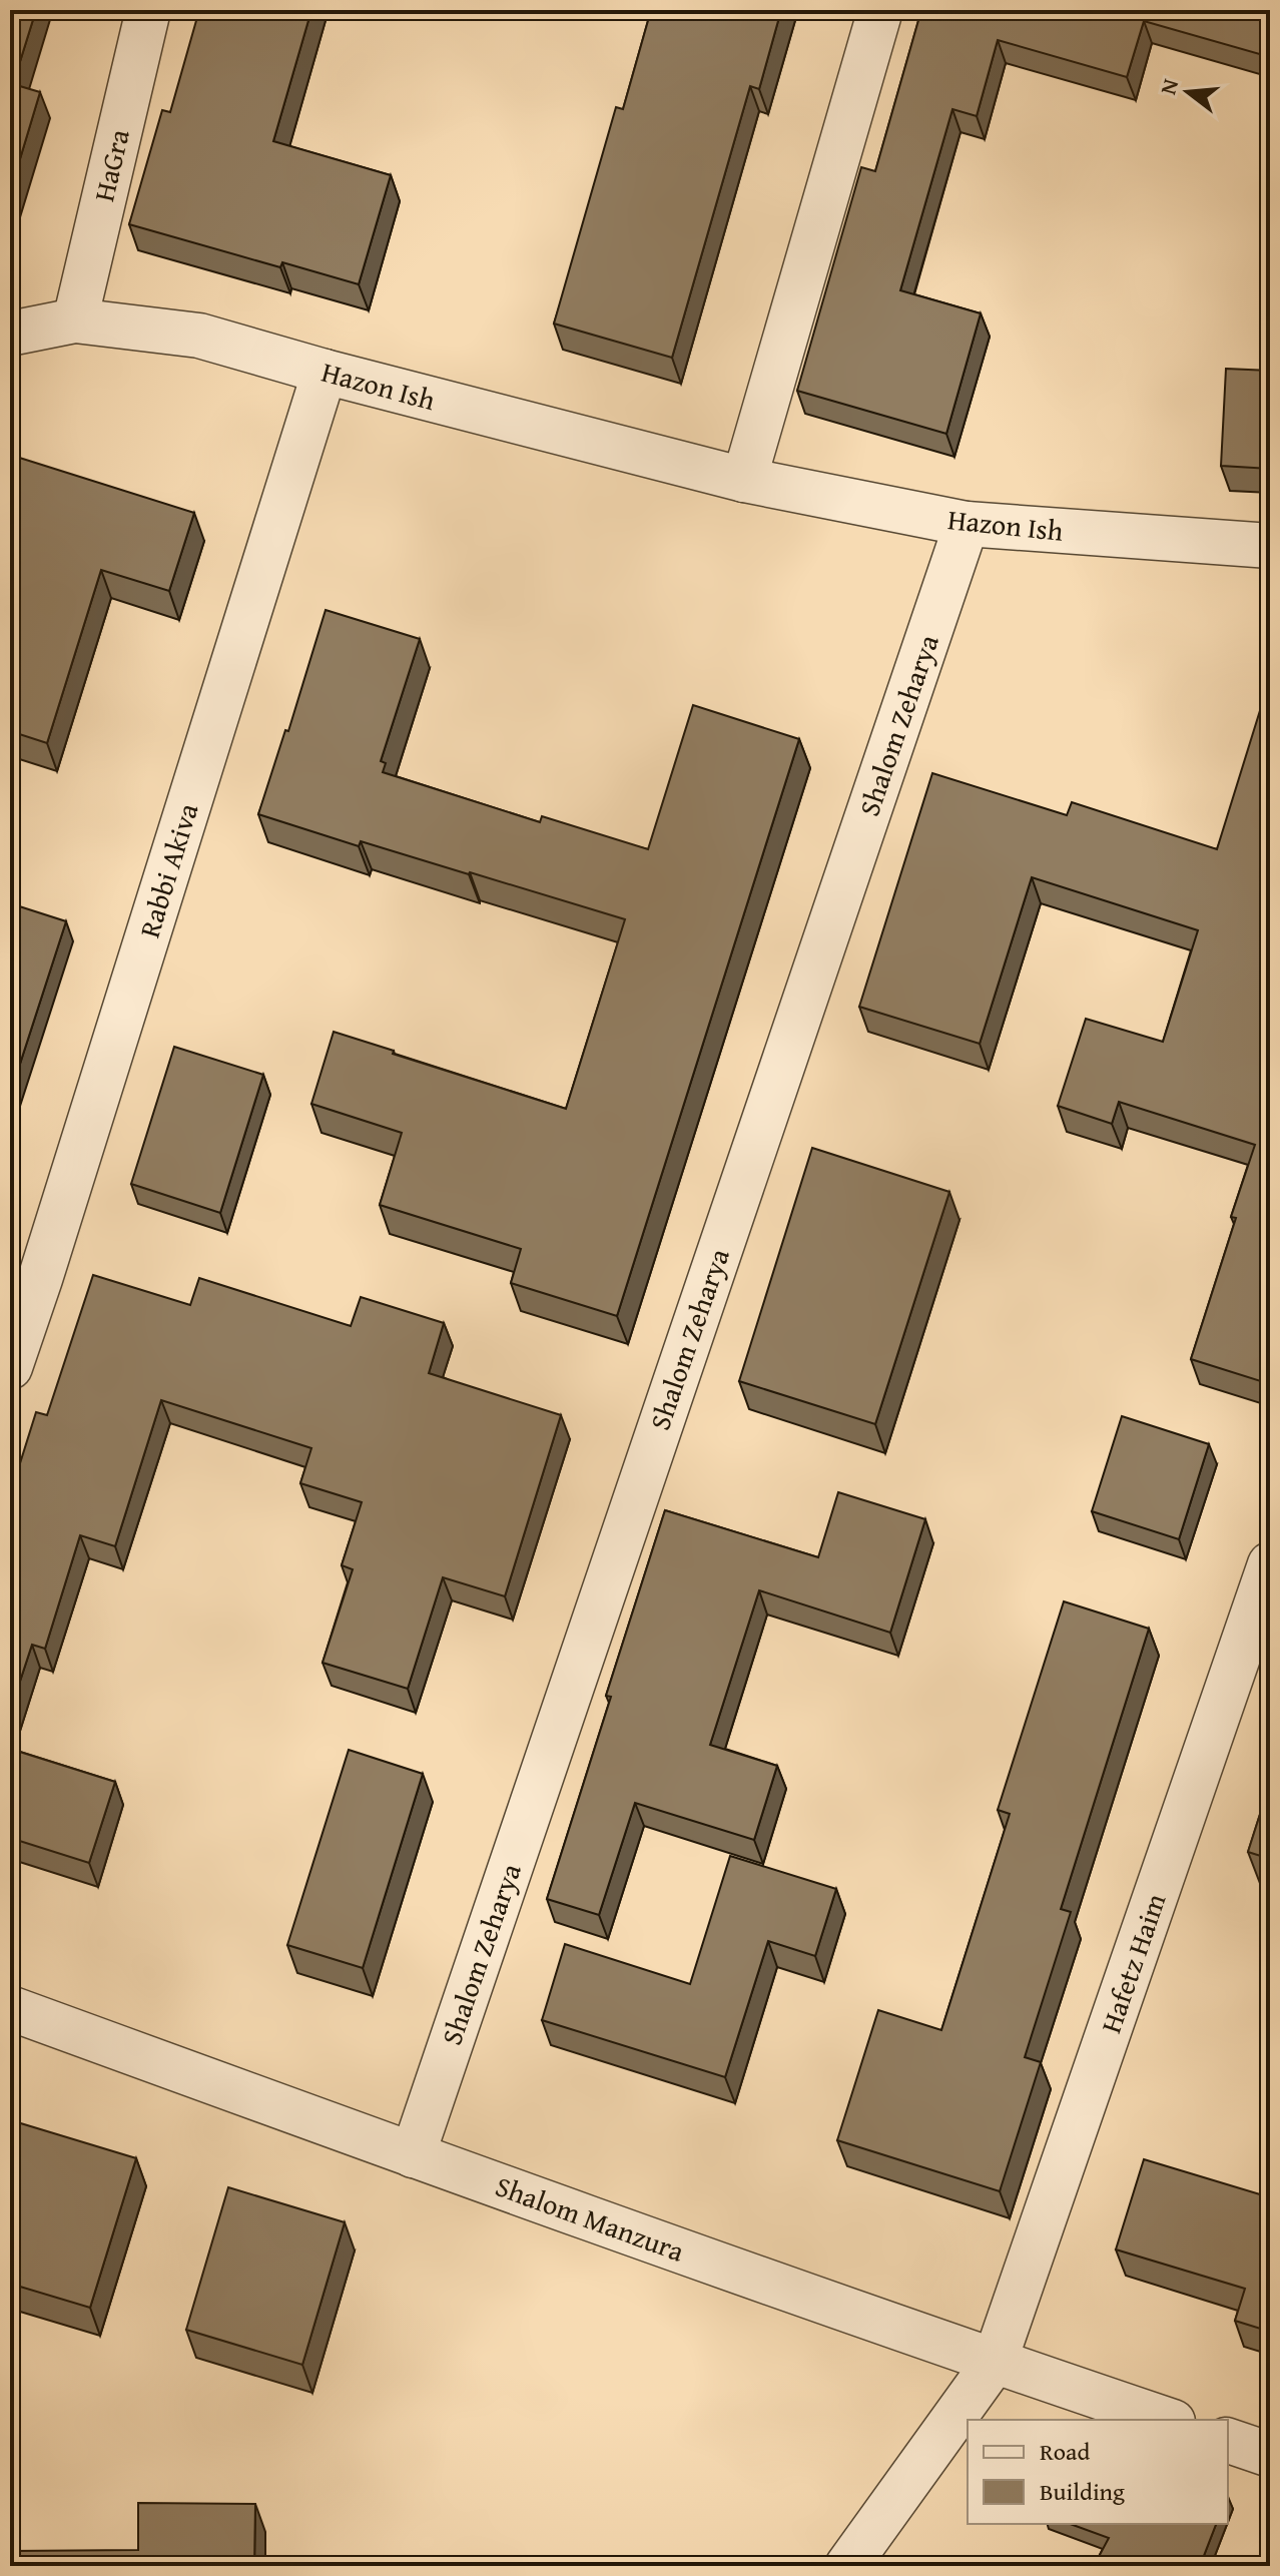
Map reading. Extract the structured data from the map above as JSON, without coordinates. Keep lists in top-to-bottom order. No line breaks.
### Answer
{"streets":{"street":["HaGra","Hazon Ish","Shalom Zeharya","Rabbi Akiva","Hafetz Haim","Shalom Manzura"]},"crossings":[["HaGra","Hazon Ish"],["Hazon Ish","Shalom Zeharya"],["Hazon Ish","Rabbi Akiva"],["Shalom Zeharya","Shalom Manzura"],["Hafetz Haim","Shalom Manzura"]],"legend":["Road","Building"],"north":"left"}
